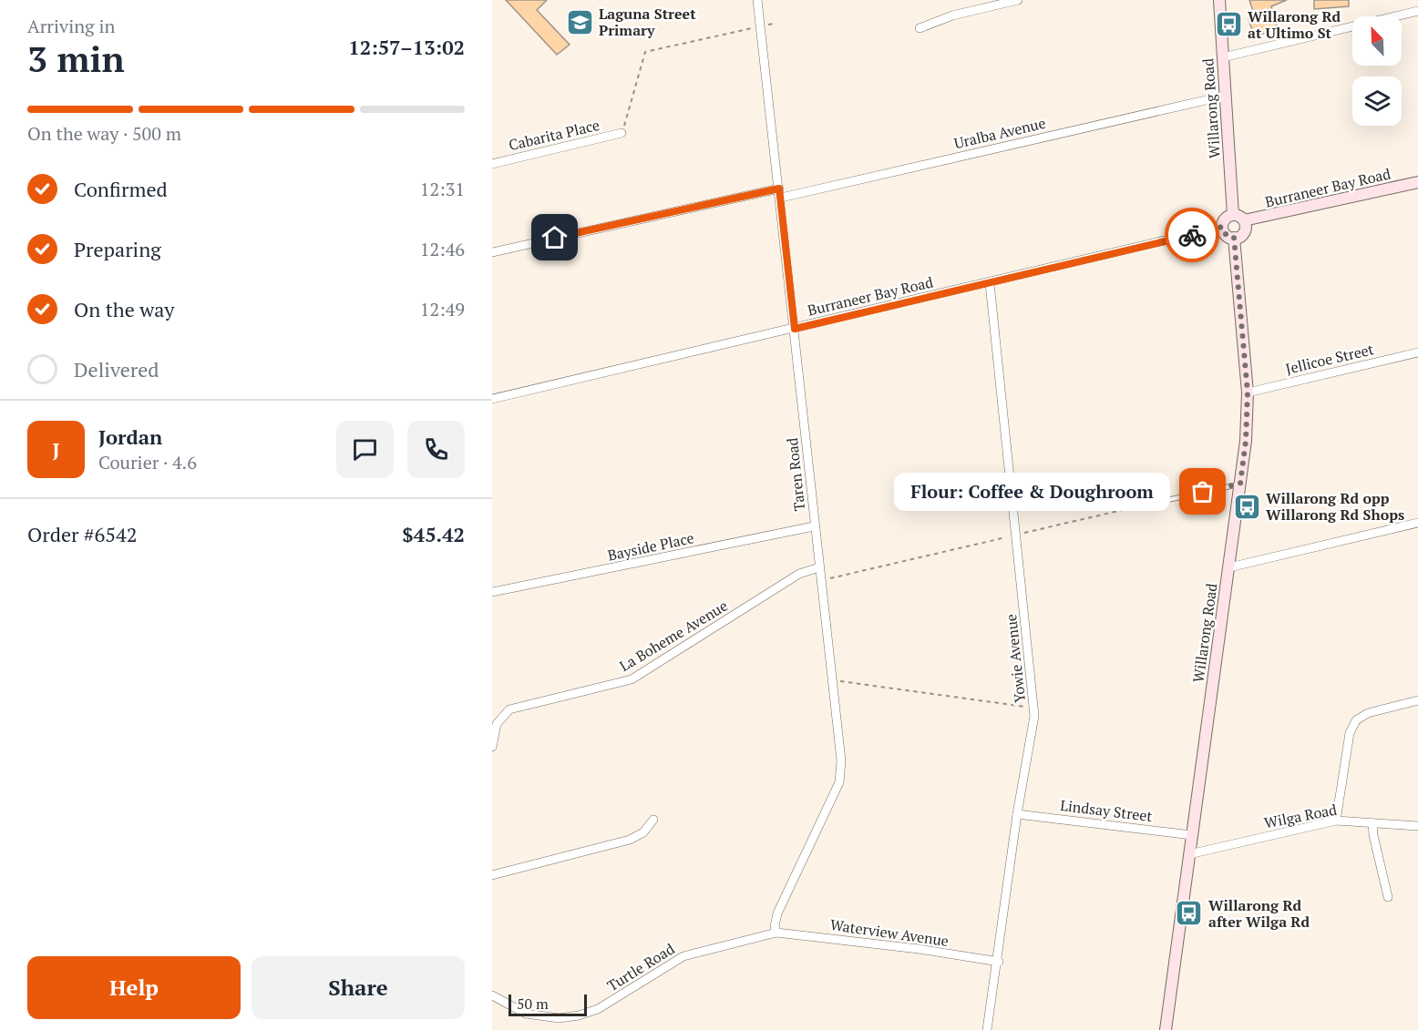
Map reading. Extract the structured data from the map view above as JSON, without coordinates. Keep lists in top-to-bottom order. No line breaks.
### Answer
{"streets":{"street":["Willarong Road","Uralba Avenue","Cabarita Place","Burraneer Bay Road","Jellicoe Street","Taren Road","Bayside Place","La Boheme Avenue","Yowie Avenue","Lindsay Street","Wilga Road","Waterview Avenue","Turtle Road"]},"crossings":[["Willarong Road","Uralba Avenue"],["Willarong Road","Burraneer Bay Road"],["Willarong Road","Jellicoe Street"],["Willarong Road","Lindsay Street"],["Willarong Road","Wilga Road"],["Uralba Avenue","Taren Road"],["Burraneer Bay Road","Taren Road"],["Burraneer Bay Road","Yowie Avenue"],["Taren Road","Bayside Place"],["Taren Road","La Boheme Avenue"],["Taren Road","Waterview Avenue"],["Taren Road","Turtle Road"],["Yowie Avenue","Lindsay Street"],["Yowie Avenue","Waterview Avenue"],["Waterview Avenue","Turtle Road"]],"places":{"school or university":["Laguna Street Primary"],"bus stop":["Willarong Rd at Ultimo St","Willarong Rd opp Willarong Rd Shops","Willarong Rd after Wilga Rd"],"other":["Flour: Coffee & Doughroom"]},"scale_bar":"50 m","north":"top left","page":{"heading":["3 min","Arriving in","12:57–13:02"],"panel":["Jordan","Courier · 4.6","Order #6542","$45.42"],"bar":"On the way · 500 m","list":[["Confirmed","12:31"],["Preparing","12:46"],["On the way","12:49"],"Delivered"],"round":"J","bubble":"Flour: Coffee & Doughroom","buttons":["Help","Share"],"scale":"50 m"}}
